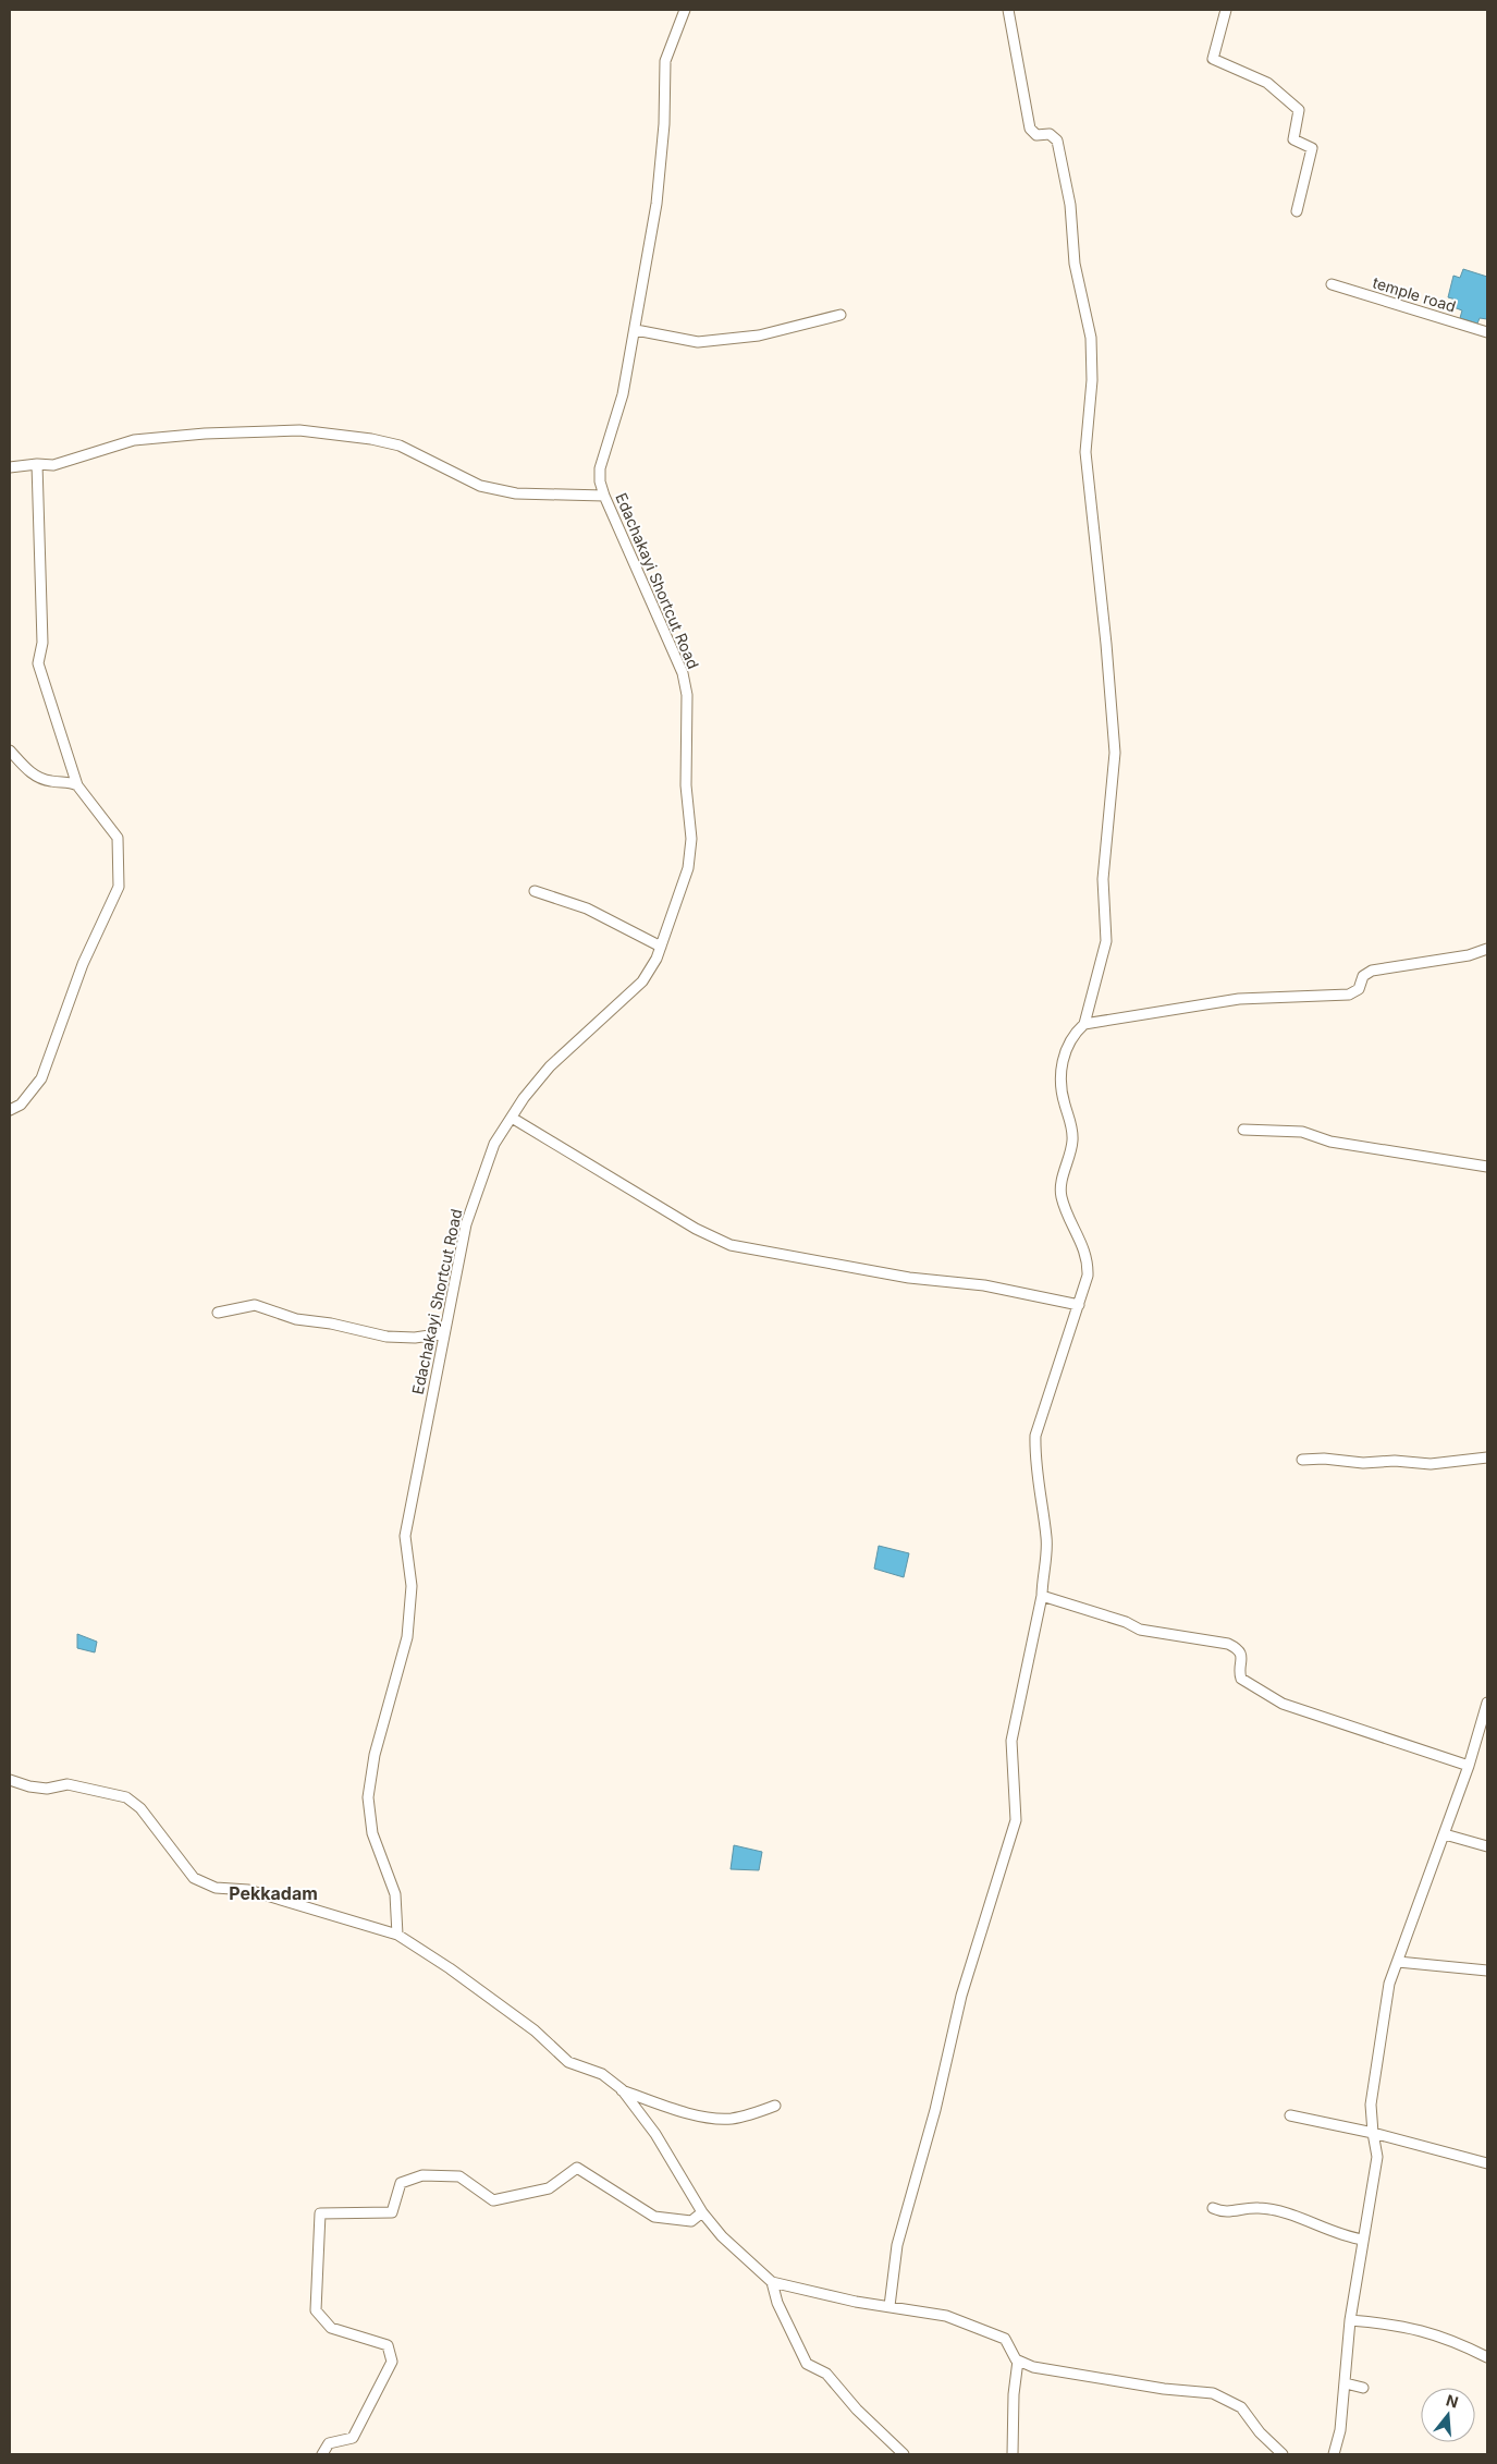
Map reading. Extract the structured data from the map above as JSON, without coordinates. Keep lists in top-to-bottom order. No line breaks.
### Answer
{"streets":{"street":["temple road","Edachakayi Shortcut Road"]},"districts":["Pekkadam"],"north":"top"}
